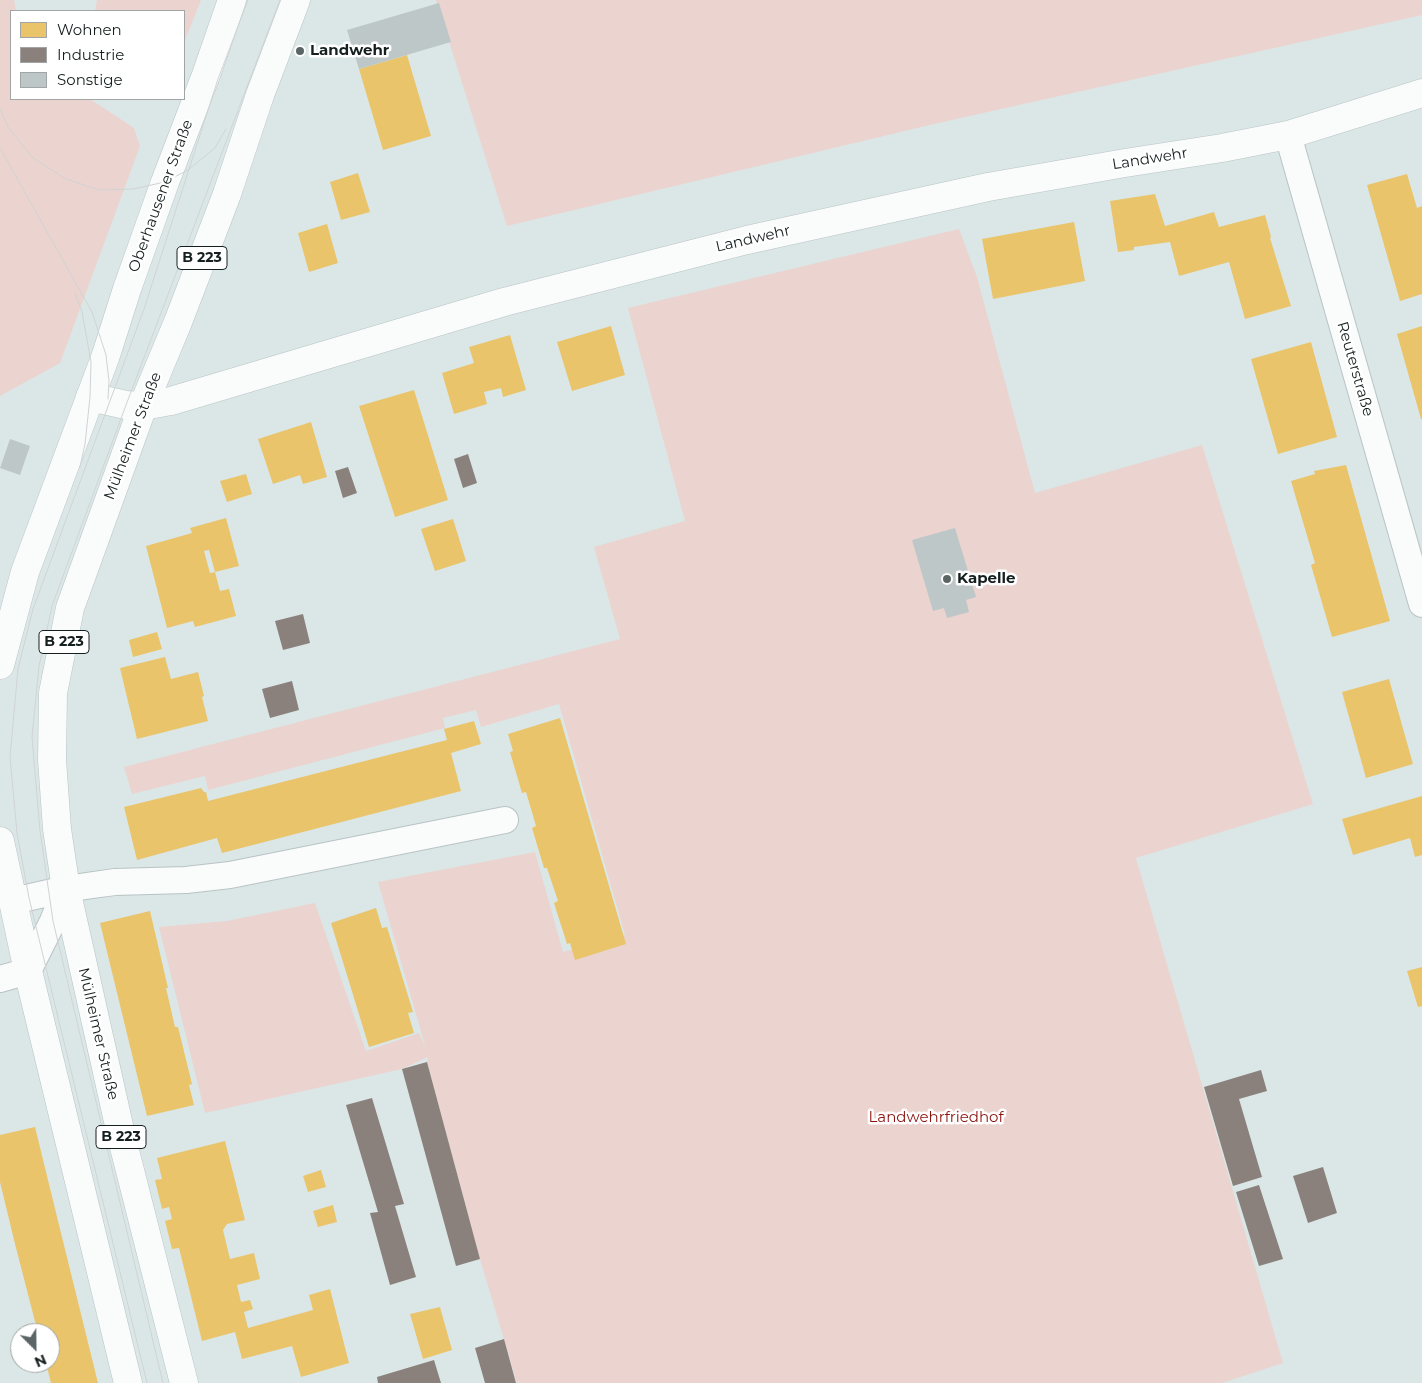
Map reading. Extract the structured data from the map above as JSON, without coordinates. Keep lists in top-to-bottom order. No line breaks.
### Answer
{"streets":{"main road":["Landwehr","Oberhausener Straße","B 223","Mülheimer Straße"],"street":["Reuterstraße"]},"crossings":[["Landwehr","Oberhausener Straße"],["Landwehr","Reuterstraße"],["Landwehr","Mülheimer Straße"]],"parks":["Landwehrfriedhof"],"places":["Landwehr","Kapelle"],"legend":["Wohnen","Industrie","Sonstige"],"north":"bottom right"}
